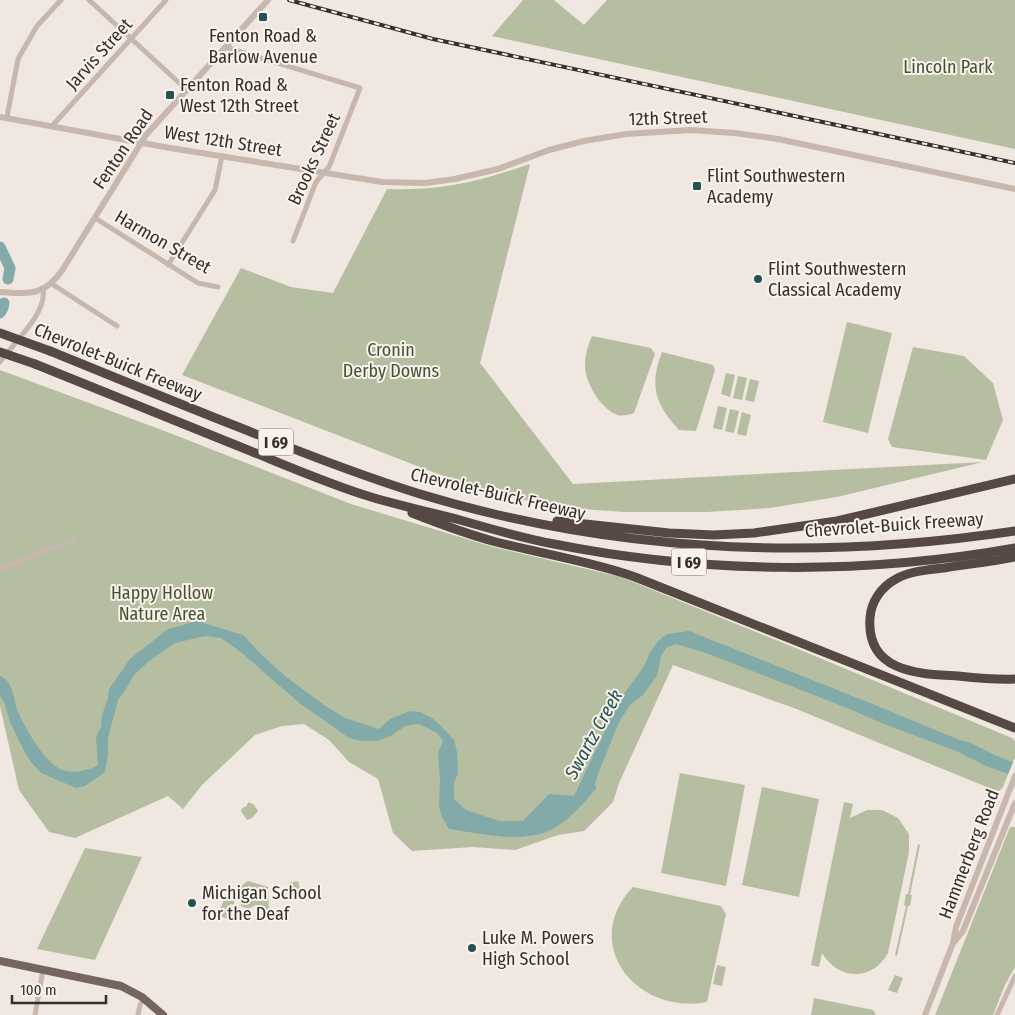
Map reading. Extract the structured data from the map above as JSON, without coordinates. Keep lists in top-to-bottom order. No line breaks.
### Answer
{"streets":{"highway":["Chevrolet-Buick Freeway","I 69"],"street":["Jarvis Street","12th Street","West 12th Street","Fenton Road","Brooks Street","Harmon Street","Hammerberg Road"]},"crossings":[["Jarvis Street","West 12th Street"],["12th Street","West 12th Street"],["12th Street","Brooks Street"],["West 12th Street","Fenton Road"],["West 12th Street","Brooks Street"],["Fenton Road","Brooks Street"],["Fenton Road","Harmon Street"]],"water":["Swartz Creek"],"parks":["Lincoln Park","Cronin Derby Downs","Happy Hollow Nature Area"],"places":{"transit":["Fenton Road & Barlow Avenue","Fenton Road & West 12th Street","Flint Southwestern Academy"],"other":["Flint Southwestern Classical Academy","Michigan School for the Deaf","Luke M. Powers High School"]},"scale_bar":"100 m"}
